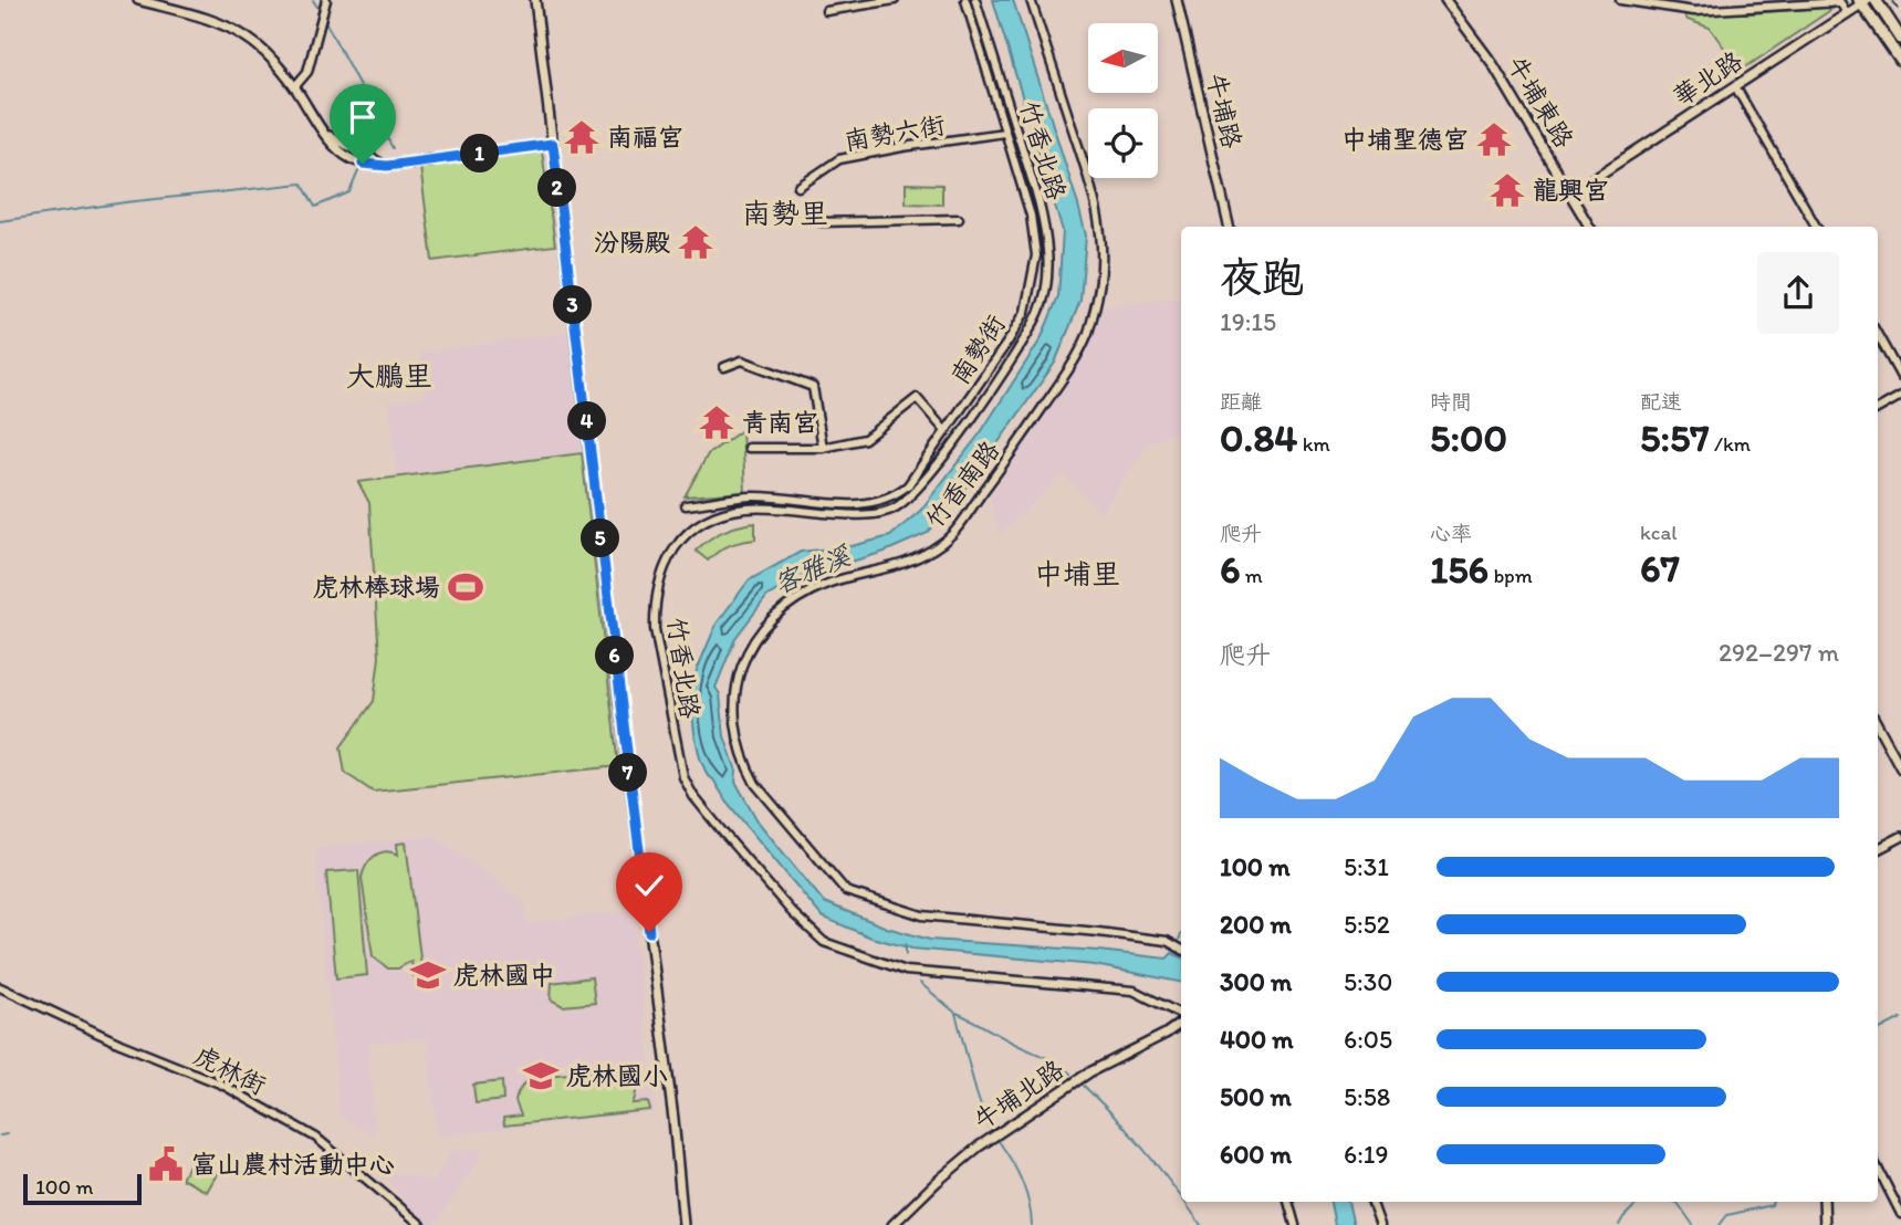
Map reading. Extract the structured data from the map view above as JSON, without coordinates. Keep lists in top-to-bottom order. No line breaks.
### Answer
{"streets":{"street":["華北路","牛埔東路","牛埔路","南勢六街","竹香北路","南勢街","竹香南路","虎林街","牛埔北路"]},"crossings":[["華北路","牛埔東路"],["南勢六街","南勢街"]],"districts":["南勢里","大鵬里","中埔里"],"water":["客雅溪"],"places":{"temple":["南福宮","中埔聖德宮","龍興宮","汾陽殿","青南宫"],"sports":["虎林棒球場"],"school or university":["虎林國中","虎林國小"],"public building":["富山農村活動中心"]},"scale_bar":"100 m","north":"left","page":{"pins":["1","2","3","4","5","6","7"],"heading":["夜跑","19:15"],"stats":[["距離","0.84 km"],["時間","5:00"],["配速","5:57 /km"],["爬升","6 m"],["心率","156 bpm"],["kcal","67"]],"chart":["爬升","292–297 m"],"list":[{"name":"100 m","note":"5:31"},{"name":"200 m","note":"5:52"},{"name":"300 m","note":"5:30"},{"name":"400 m","note":"6:05"},{"name":"500 m","note":"5:58"},{"name":"600 m","note":"6:19"}],"scale":"100 m"}}
